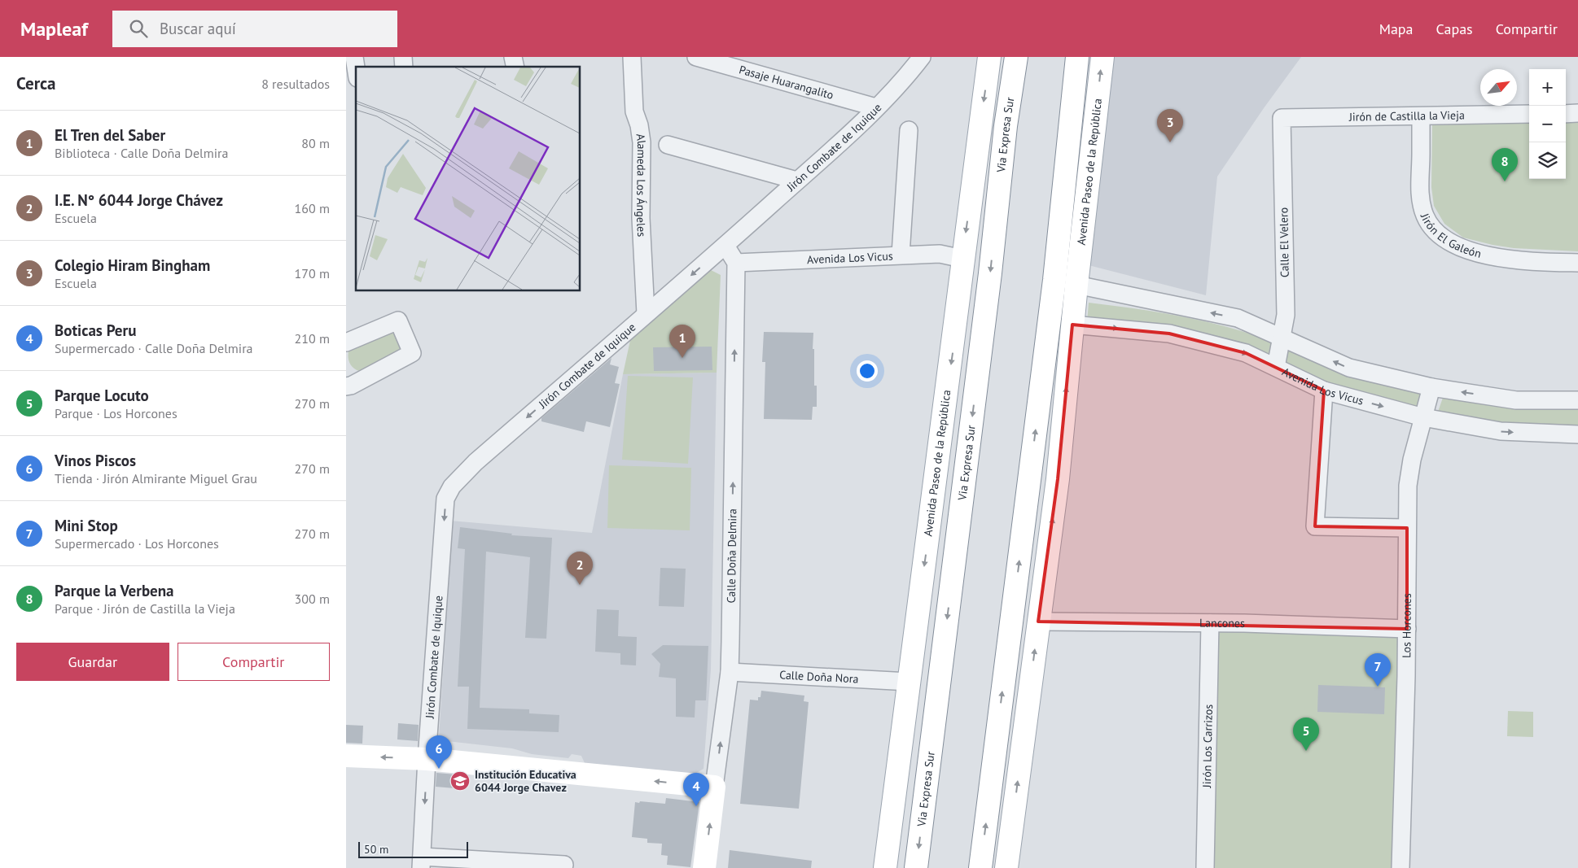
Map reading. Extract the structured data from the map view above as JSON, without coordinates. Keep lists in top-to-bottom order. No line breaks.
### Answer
{"streets":{"main road":["Via Expresa Sur","Avenida Paseo de la República","Calle Doña Delmira"],"street":["Pasaje Huarangalito","Jirón de Castilla la Vieja","Jirón Combate de Iquique","Alameda Los Ángeles","Jirón El Galeón","Calle El Velero","Avenida Los Vicus","Lancones","Los Horcones","Calle Doña Nora","Jirón Los Carrizos"]},"crossings":[["Pasaje Huarangalito","Jirón Combate de Iquique"],["Jirón de Castilla la Vieja","Jirón El Galeón"],["Jirón de Castilla la Vieja","Calle El Velero"],["Jirón Combate de Iquique","Alameda Los Ángeles"],["Avenida Paseo de la República","Avenida Los Vicus"],["Avenida Paseo de la República","Lancones"],["Avenida Paseo de la República","Calle Doña Nora"],["Calle El Velero","Avenida Los Vicus"],["Avenida Los Vicus","Calle Doña Delmira"],["Avenida Los Vicus","Los Horcones"],["Calle Doña Delmira","Calle Doña Nora"],["Lancones","Los Horcones"],["Lancones","Jirón Los Carrizos"]],"one_way":["Jirón Combate de Iquique","Calle Doña Delmira"],"places":{"school or university":["Institución Educativa 6044 Jorge Chavez"]},"scale_bar":"50 m","north":"top right","page":{"header":"Mapleaf","search":"Buscar aquí","nav":["Mapa","Capas","Compartir"],"heading":["Cerca","8 resultados"],"map_buttons":["+","−"],"pins":["3","8","1","2","7","5","6","4"],"list":[{"mark":"1","name":"El Tren del Saber","note":"Biblioteca · Calle Doña Delmira","value":"80 m"},{"mark":"2","name":"I.E. N° 6044 Jorge Chávez","note":"Escuela","value":"160 m"},{"mark":"3","name":"Colegio Hiram Bingham","note":"Escuela","value":"170 m"},{"mark":"4","name":"Boticas Peru","note":"Supermercado · Calle Doña Delmira","value":"210 m"},{"mark":"5","name":"Parque Locuto","note":"Parque · Los Horcones","value":"270 m"},{"mark":"6","name":"Vinos Piscos","note":"Tienda · Jirón Almirante Miguel Grau","value":"270 m"},{"mark":"7","name":"Mini Stop","note":"Supermercado · Los Horcones","value":"270 m"},{"mark":"8","name":"Parque la Verbena","note":"Parque · Jirón de Castilla la Vieja","value":"300 m"}],"buttons":["Guardar","Compartir"],"scale":"50 m"}}
